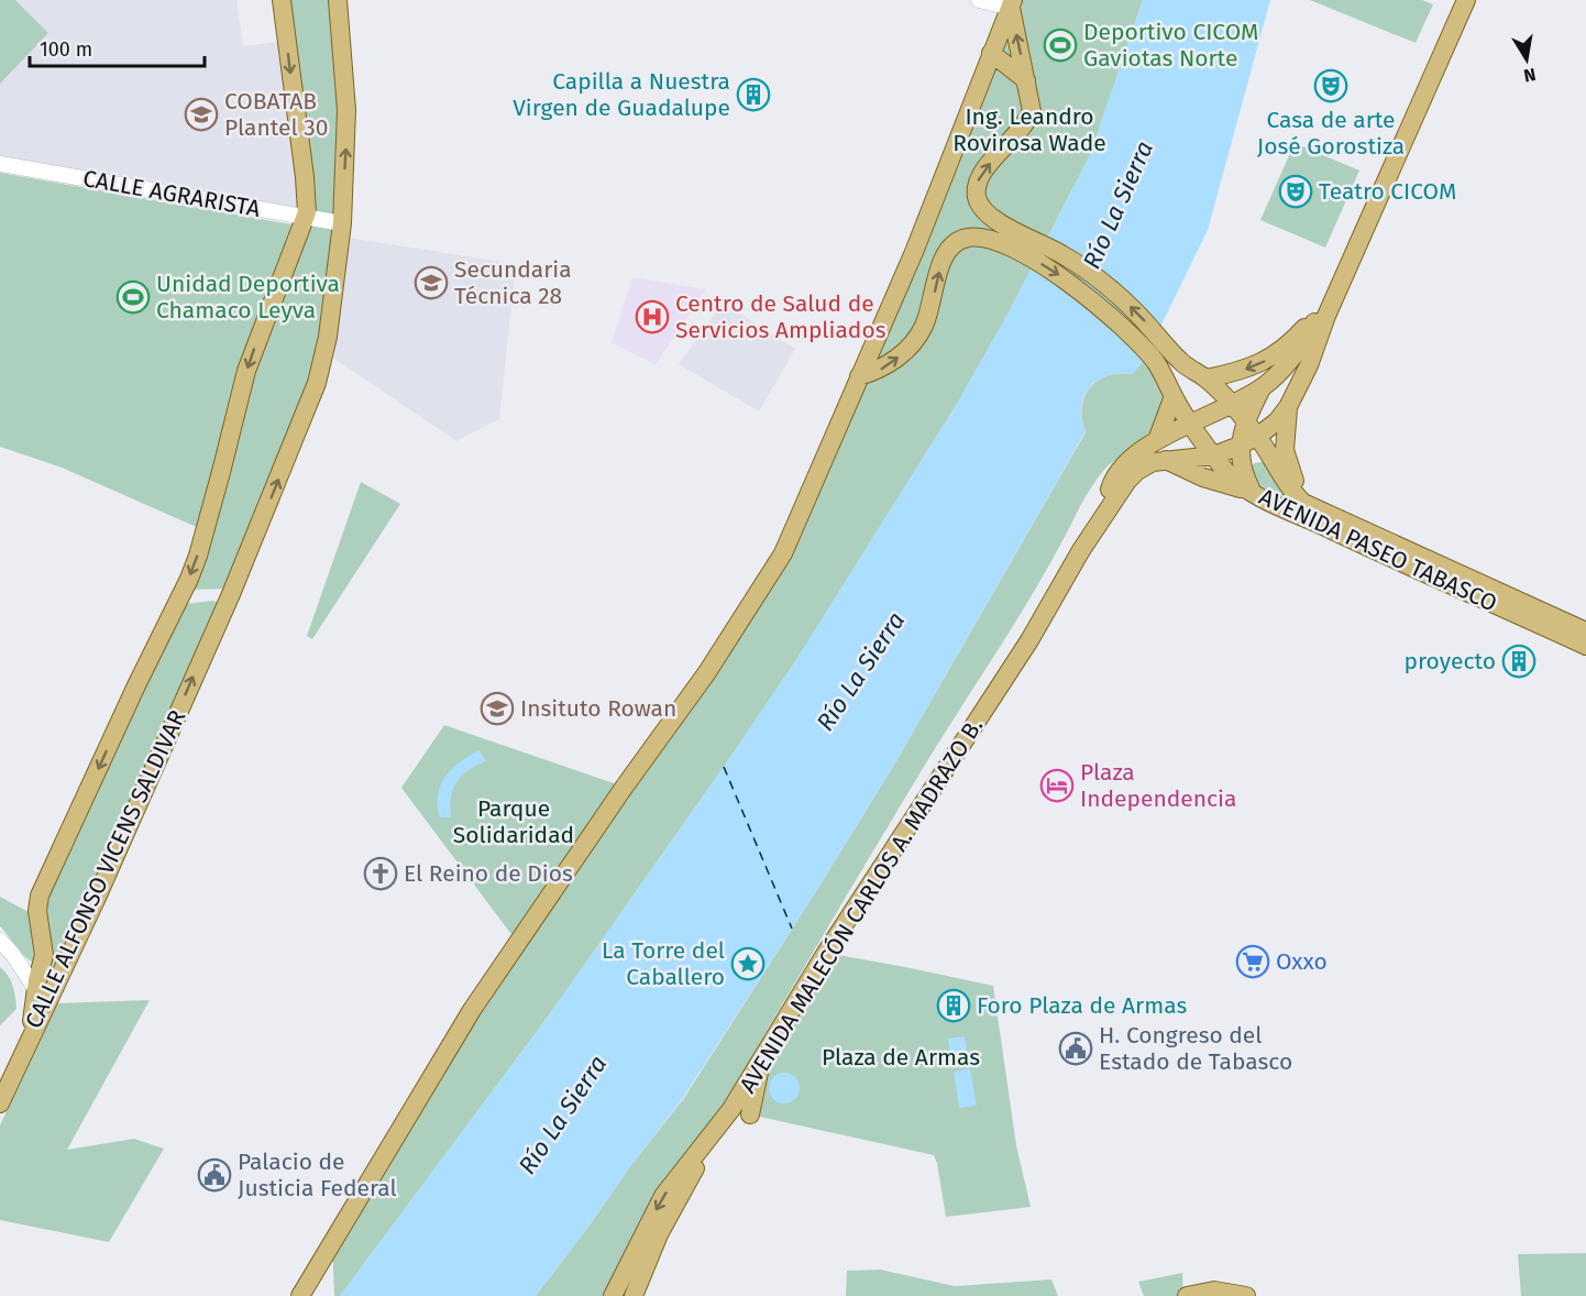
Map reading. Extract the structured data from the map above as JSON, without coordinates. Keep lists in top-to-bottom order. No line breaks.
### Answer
{"streets":{"main road":["AVENIDA PASEO TABASCO","CALLE ALFONSO VICENS SALDIVAR","AVENIDA MALECÓN CARLOS A. MADRAZO B."],"street":["CALLE AGRARISTA"]},"crossings":[["CALLE AGRARISTA","CALLE ALFONSO VICENS SALDIVAR"],["AVENIDA PASEO TABASCO","AVENIDA MALECÓN CARLOS A. MADRAZO B."]],"water":["Río La Sierra"],"parks":["Ing. Leandro Rovirosa Wade","Parque Solidaridad","Plaza de Armas"],"places":{"sports":["Deportivo CICOM Gaviotas Norte","Unidad Deportiva Chamaco Leyva"],"theatre":["Casa de arte José Gorostiza","Teatro CICOM"],"building":["Capilla a Nuestra Virgen de Guadalupe","proyecto","Foro Plaza de Armas"],"school or university":["COBATAB Plantel 30","Secundaria Técnica 28","Insituto Rowan"],"hospital":["Centro de Salud de Servicios Ampliados"],"hotel":["Plaza Independencia"],"church":["El Reino de Dios"],"supermarket":["Oxxo"],"place":["La Torre del Caballero"],"public building":["H. Congreso del Estado de Tabasco","Palacio de Justicia Federal"]},"scale_bar":"100 m","north":"bottom"}
